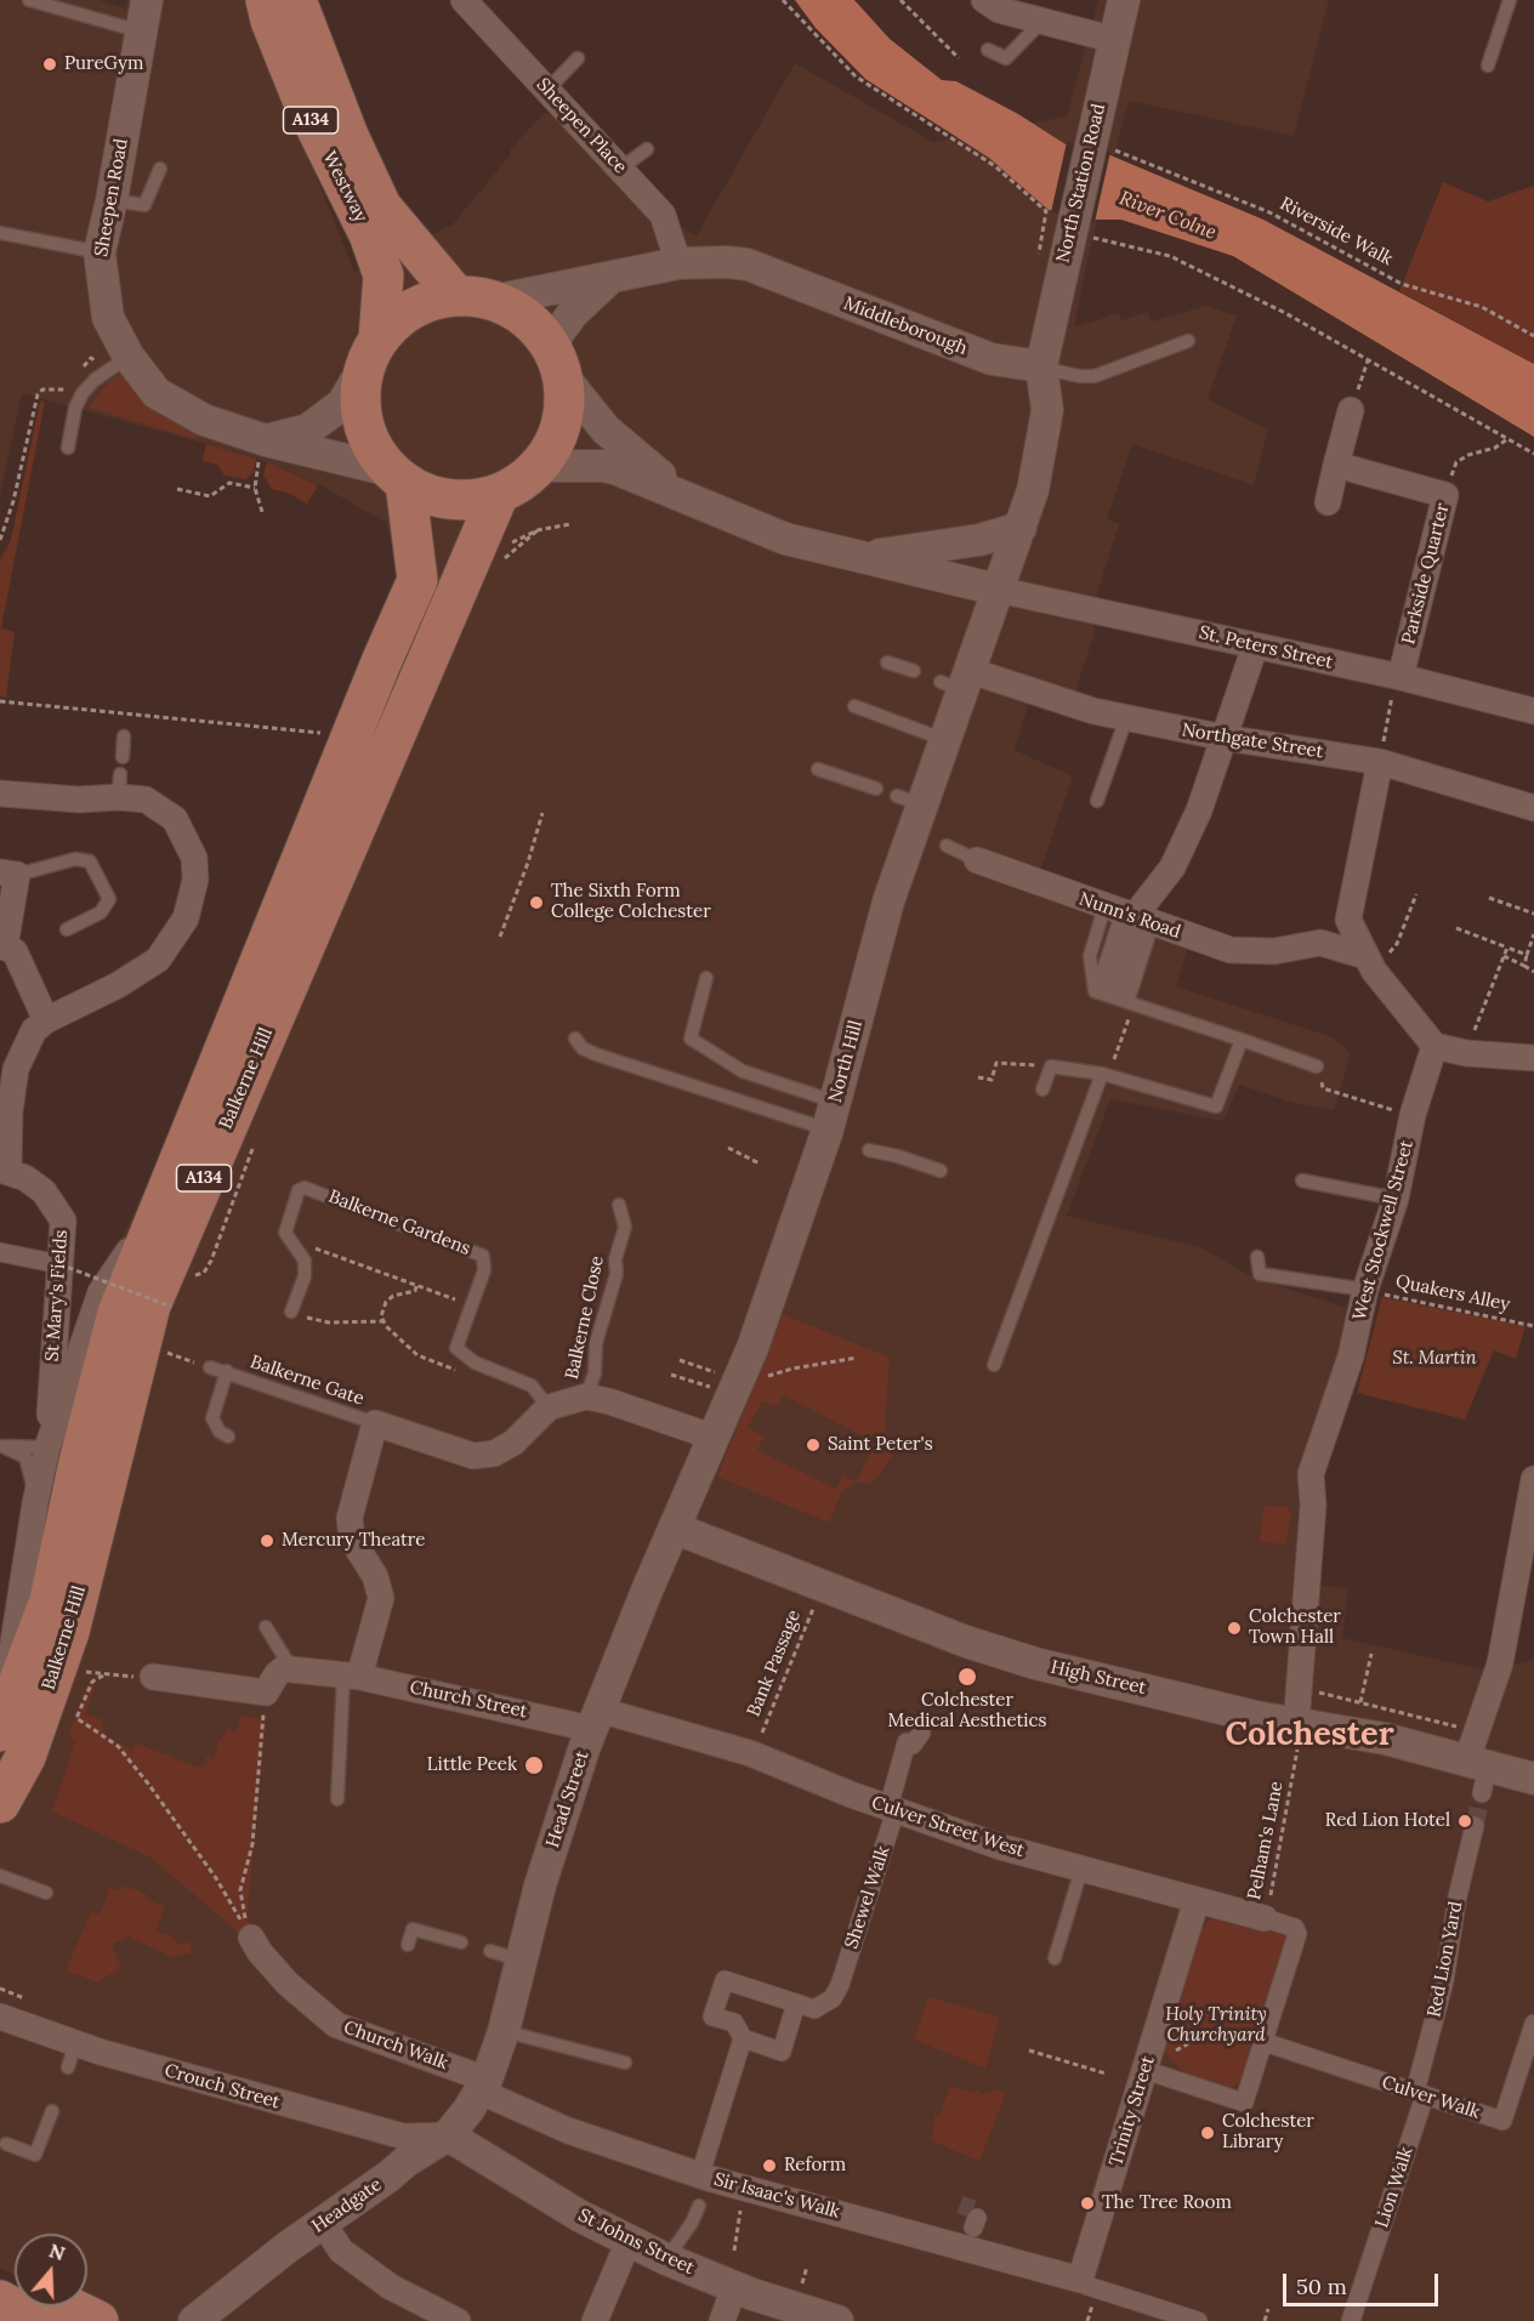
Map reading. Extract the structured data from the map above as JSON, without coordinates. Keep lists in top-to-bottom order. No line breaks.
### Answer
{"streets":{"main road":["A134","Westway","Balkerne Hill"],"street":["Sheepen Place","North Station Road","Sheepen Road","Middleborough","Parkside Quarter","St. Peters Street","Northgate Street","Nunn's Road","North Hill","West Stockwell Street","St Mary's Fields","High Street","Church Street","Head Street","Culver Street West","Shewel Walk","Red Lion Yard","Church Walk","Crouch Street","Culver Walk","Trinity Street","Lion Walk","Sir Isaac's Walk","Headgate","St Johns Street"],"lane":["Balkerne Gardens","Balkerne Close","Balkerne Gate"],"path":["Riverside Walk","Quakers Alley","Bank Passage","Pelham's Lane"]},"crossings":[["A134","Westway"],["A134","Sheepen Road"],["A134","Middleborough"],["A134","Balkerne Hill"],["Sheepen Place","Middleborough"],["North Station Road","Middleborough"],["Westway","Sheepen Road"],["Westway","Middleborough"],["Westway","Balkerne Hill"],["Sheepen Road","Middleborough"],["Sheepen Road","Balkerne Hill"],["Middleborough","Balkerne Hill"],["Parkside Quarter","St. Peters Street"],["St. Peters Street","North Hill"],["Northgate Street","North Hill"],["North Hill","High Street"],["North Hill","Head Street"],["West Stockwell Street","Quakers Alley"],["West Stockwell Street","High Street"],["West Stockwell Street","Pelham's Lane"],["Bank Passage","High Street"],["Bank Passage","Culver Street West"],["High Street","Head Street"],["High Street","Pelham's Lane"],["Church Street","Head Street"],["Church Street","Culver Street West"],["Head Street","Culver Street West"],["Head Street","Church Walk"],["Head Street","Sir Isaac's Walk"],["Head Street","Headgate"],["Culver Street West","Pelham's Lane"],["Culver Street West","Shewel Walk"],["Culver Street West","Culver Walk"],["Culver Street West","Trinity Street"],["Red Lion Yard","Culver Walk"],["Red Lion Yard","Lion Walk"],["Church Walk","Sir Isaac's Walk"],["Church Walk","Headgate"],["Crouch Street","Headgate"],["Crouch Street","St Johns Street"],["Culver Walk","Lion Walk"],["Trinity Street","Sir Isaac's Walk"],["Sir Isaac's Walk","Headgate"],["Headgate","St Johns Street"]],"districts":["Colchester"],"water":["River Colne"],"parks":["St. Martin","Holy Trinity Churchyard"],"places":["PureGym","The Sixth Form College Colchester","Saint Peter's","Mercury Theatre","Colchester Town Hall","Colchester Medical Aesthetics","Little Peek","Red Lion Hotel","Colchester Library","Reform","The Tree Room"],"scale_bar":"50 m","north":"top"}
